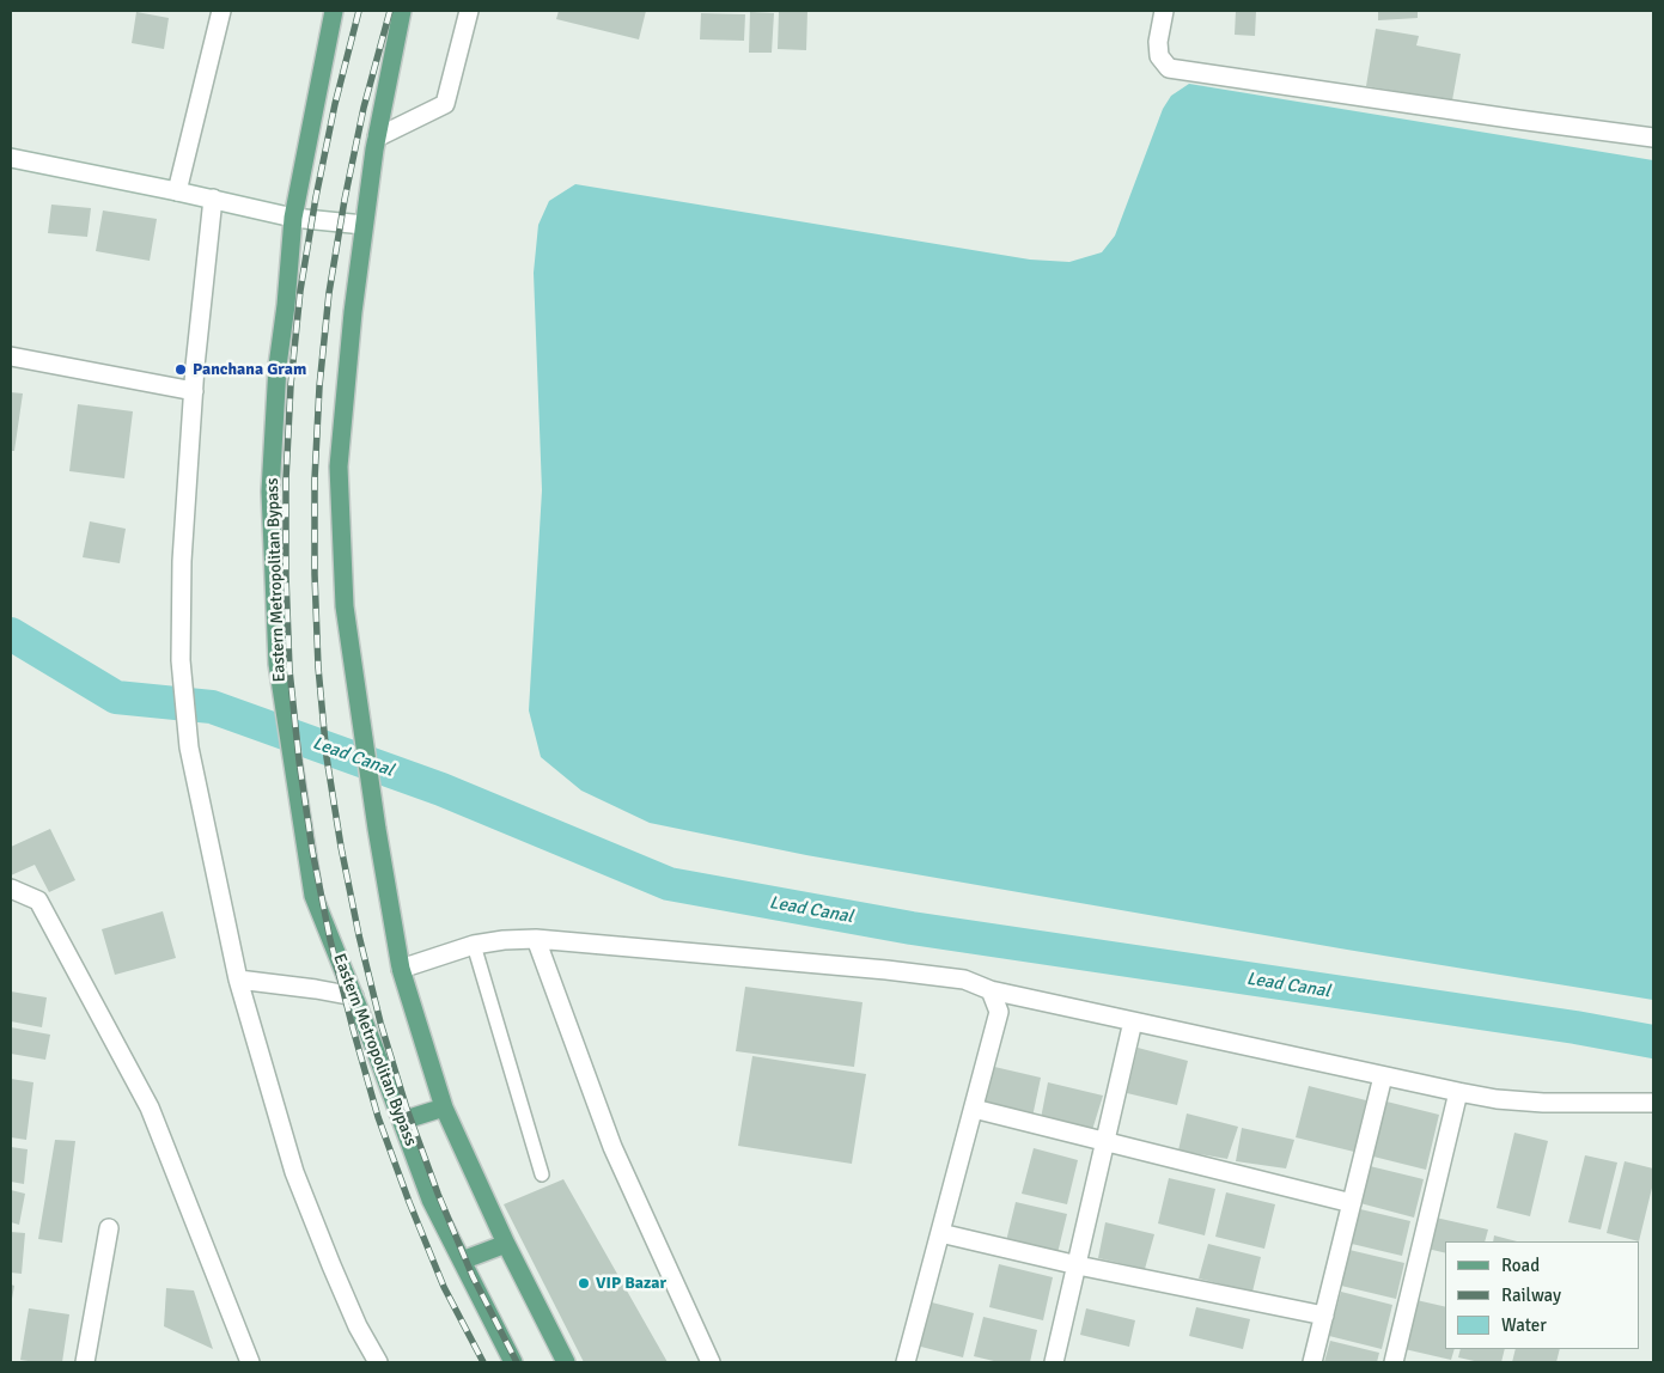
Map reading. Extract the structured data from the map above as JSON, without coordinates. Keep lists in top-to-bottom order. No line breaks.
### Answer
{"streets":{"main road":["Eastern Metropolitan Bypass"]},"water":["Lead Canal"],"places":["Panchana Gram","VIP Bazar"],"legend":["Road","Railway","Water"]}
